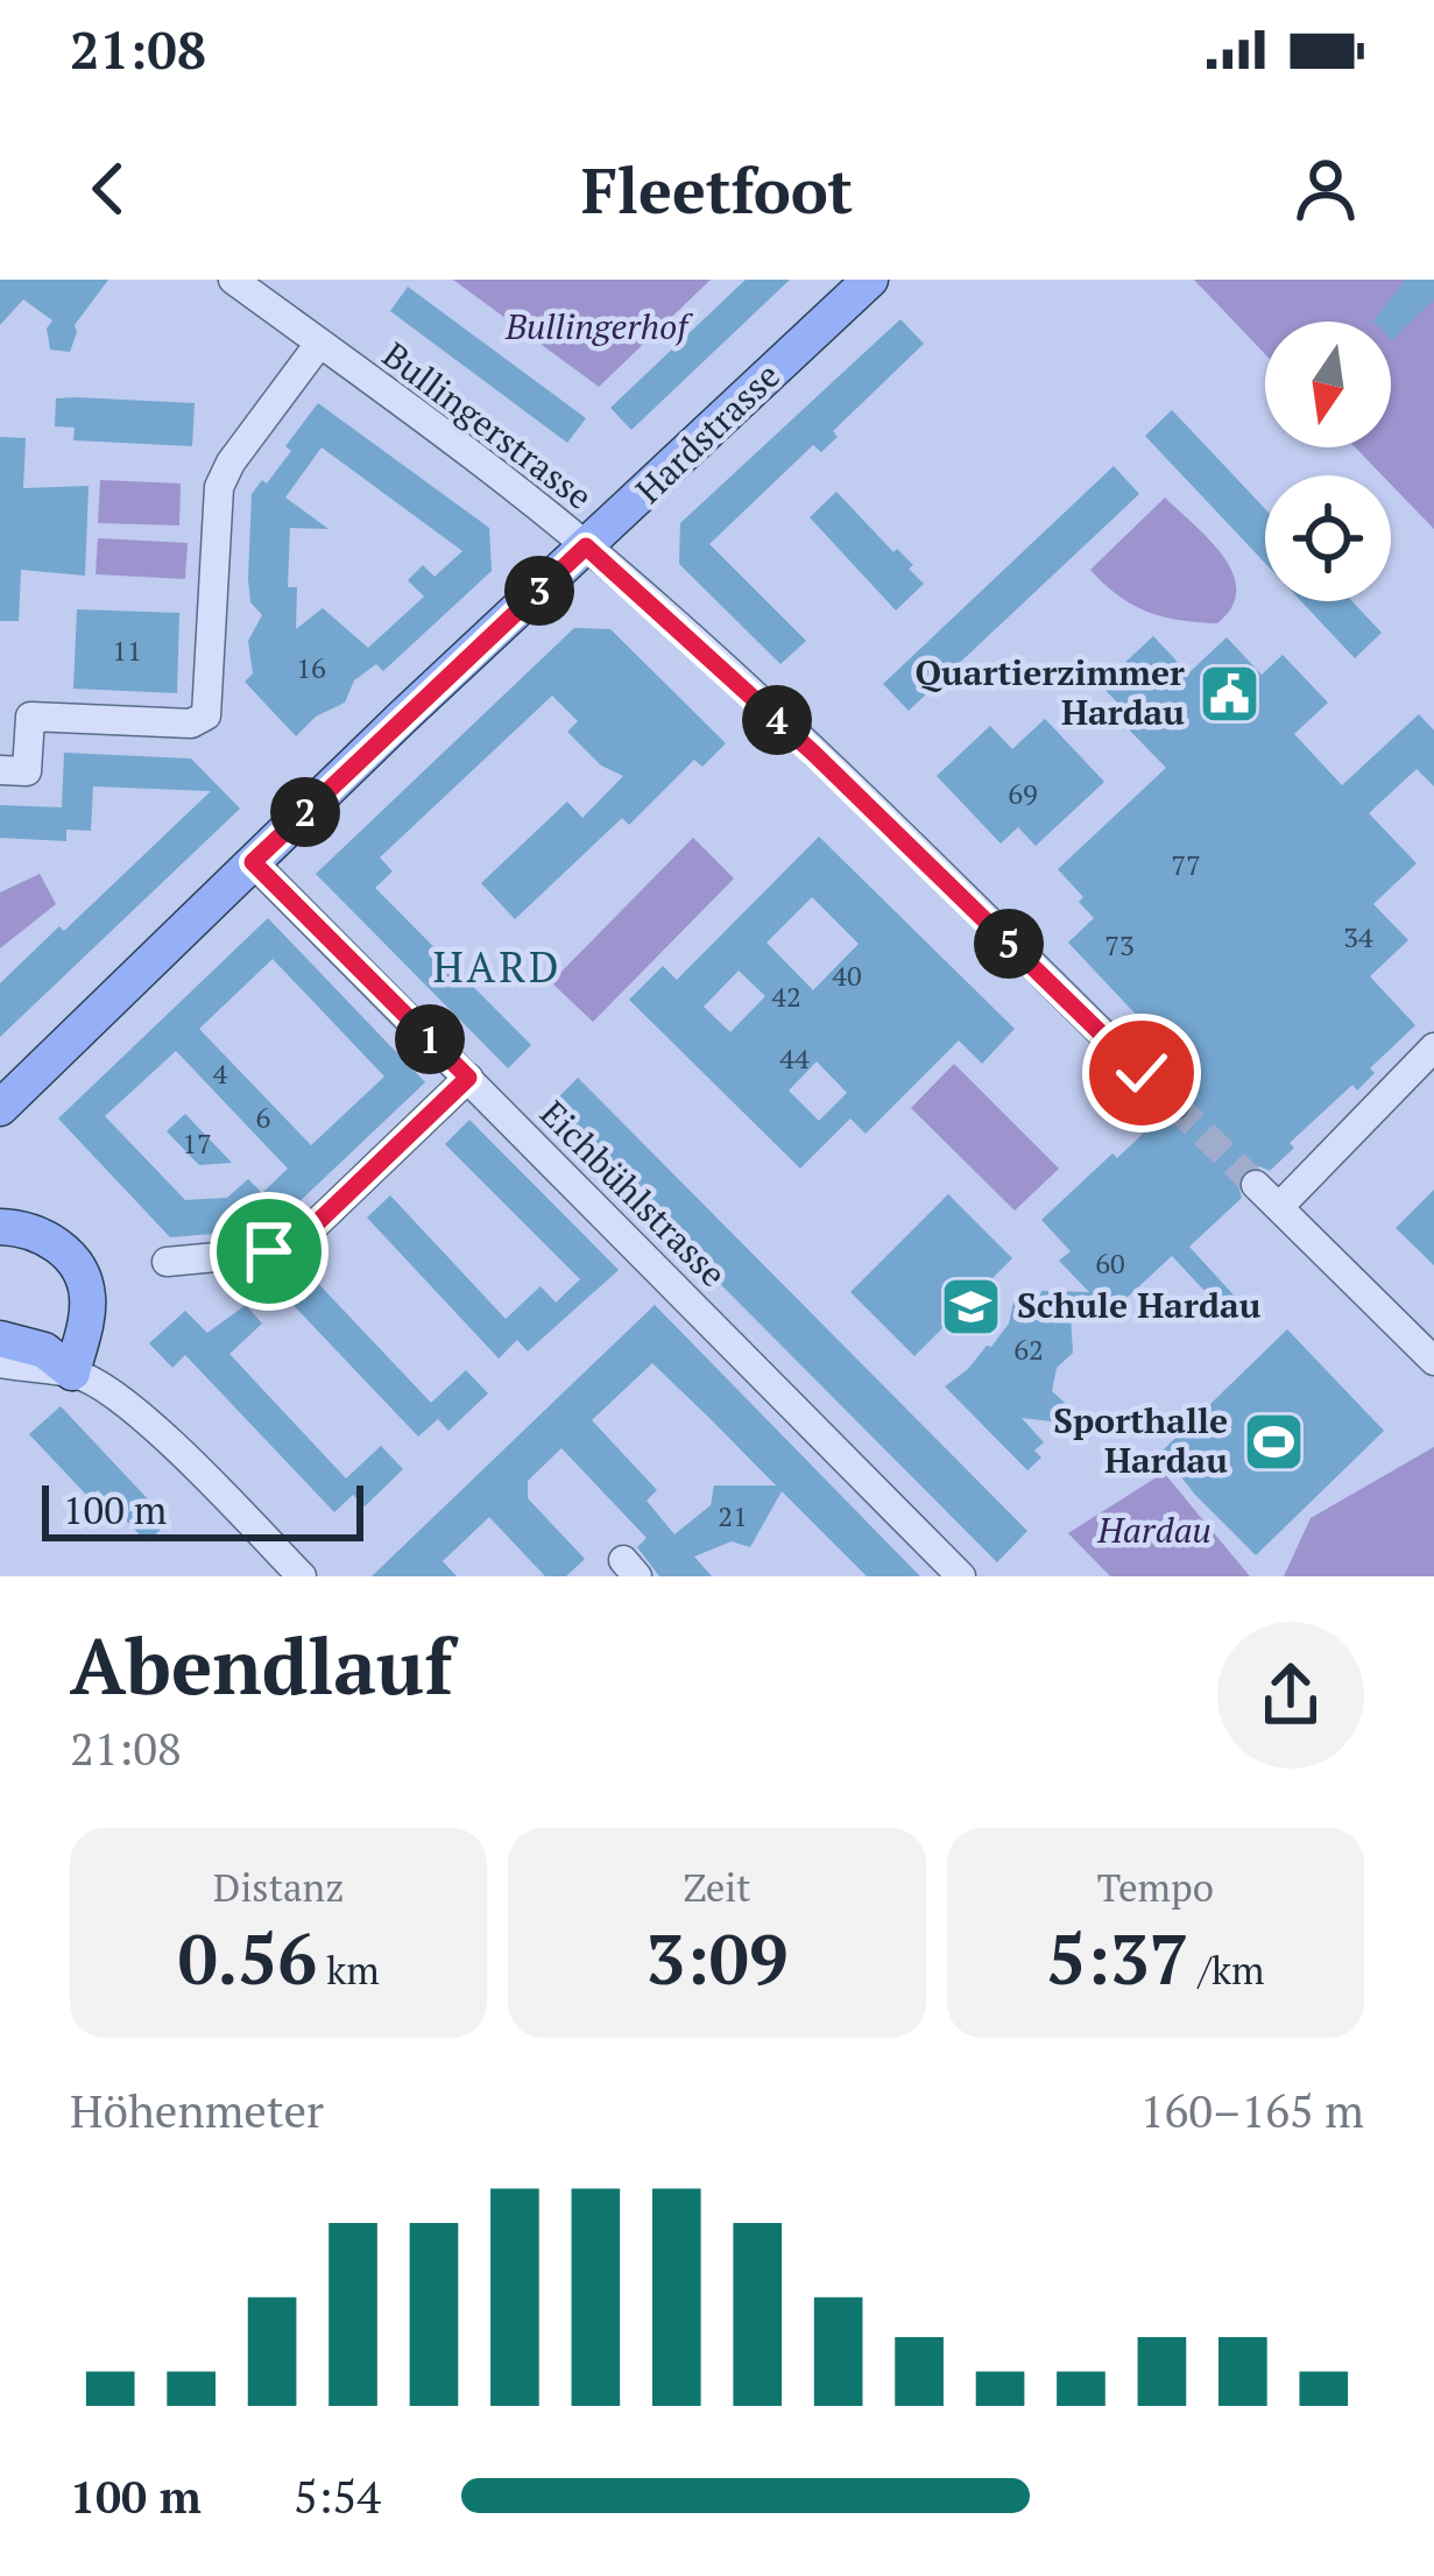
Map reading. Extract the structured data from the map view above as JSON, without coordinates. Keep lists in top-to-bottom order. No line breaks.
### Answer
{"streets":{"main road":["Hardstrasse"],"street":["Bullingerstrasse","Eichbühlstrasse"]},"crossings":[["Bullingerstrasse","Hardstrasse"],["Hardstrasse","Eichbühlstrasse"]],"districts":["HARD"],"parks":["Bullingerhof","Hardau"],"places":{"public building":["Quartierzimmer Hardau"],"school or university":["Schule Hardau"],"sports":["Sporthalle Hardau"]},"house_numbers":["11","16","69","77","34","73","40","42","44","4","6","17","60","62","21"],"scale_bar":"100 m","north":"bottom","page":{"status":"21:08","header":"Fleetfoot","pins":["3","4","2","5","1"],"scale":"100 m","heading":["Abendlauf","21:08"],"stats":[["Distanz","0.56 km"],["Zeit","3:09"],["Tempo","5:37 /km"]],"chart":["Höhenmeter","160–165 m"],"list":[{"name":"100 m","note":"5:54"}]}}
